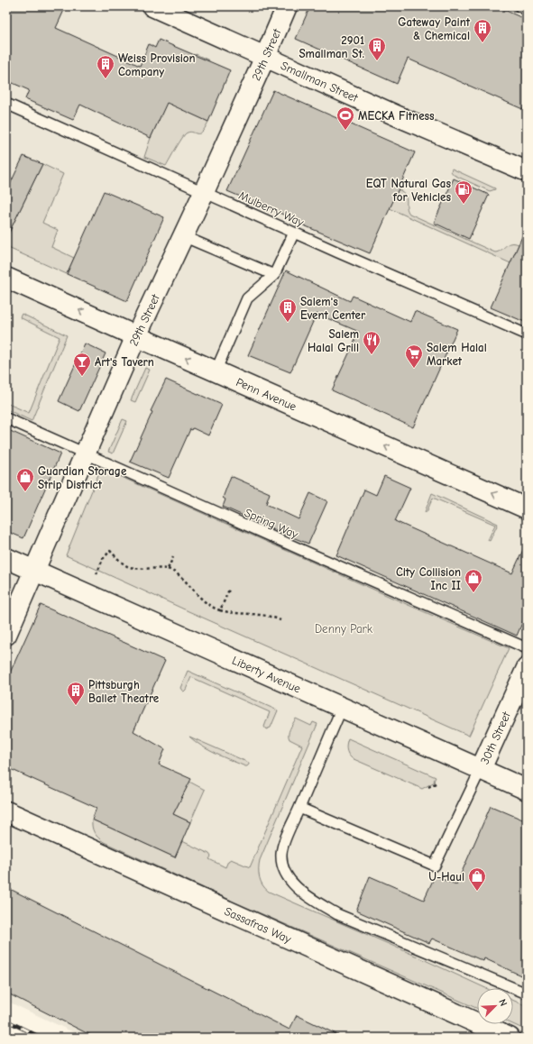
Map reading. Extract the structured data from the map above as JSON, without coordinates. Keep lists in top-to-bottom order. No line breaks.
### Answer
{"streets":{"street":["29th Street","Smallman Street","Penn Avenue","Liberty Avenue","30th Street","Sassafras Way"],"lane":["Mulberry Way","Spring Way"]},"crossings":[["29th Street","Smallman Street"],["29th Street","Mulberry Way"],["29th Street","Penn Avenue"],["29th Street","Spring Way"],["29th Street","Liberty Avenue"],["Liberty Avenue","30th Street"]],"one_way":["Penn Avenue"],"parks":["Denny Park"],"places":{"building":["Gateway Paint & Chemical","2901 Smallman St.","Weiss Provision Company","Salem's Event Center","Pittsburgh Ballet Theatre"],"sports":["MECKA Fitness"],"fuel station":["EQT Natural Gas for Vehicles"],"restaurant":["Salem Halal Grill"],"supermarket":["Salem Halal Market"],"bar":["Art's Tavern"],"shop":["Guardian Storage Strip District","City Collision Inc II","U-Haul"]},"north":"top right"}
